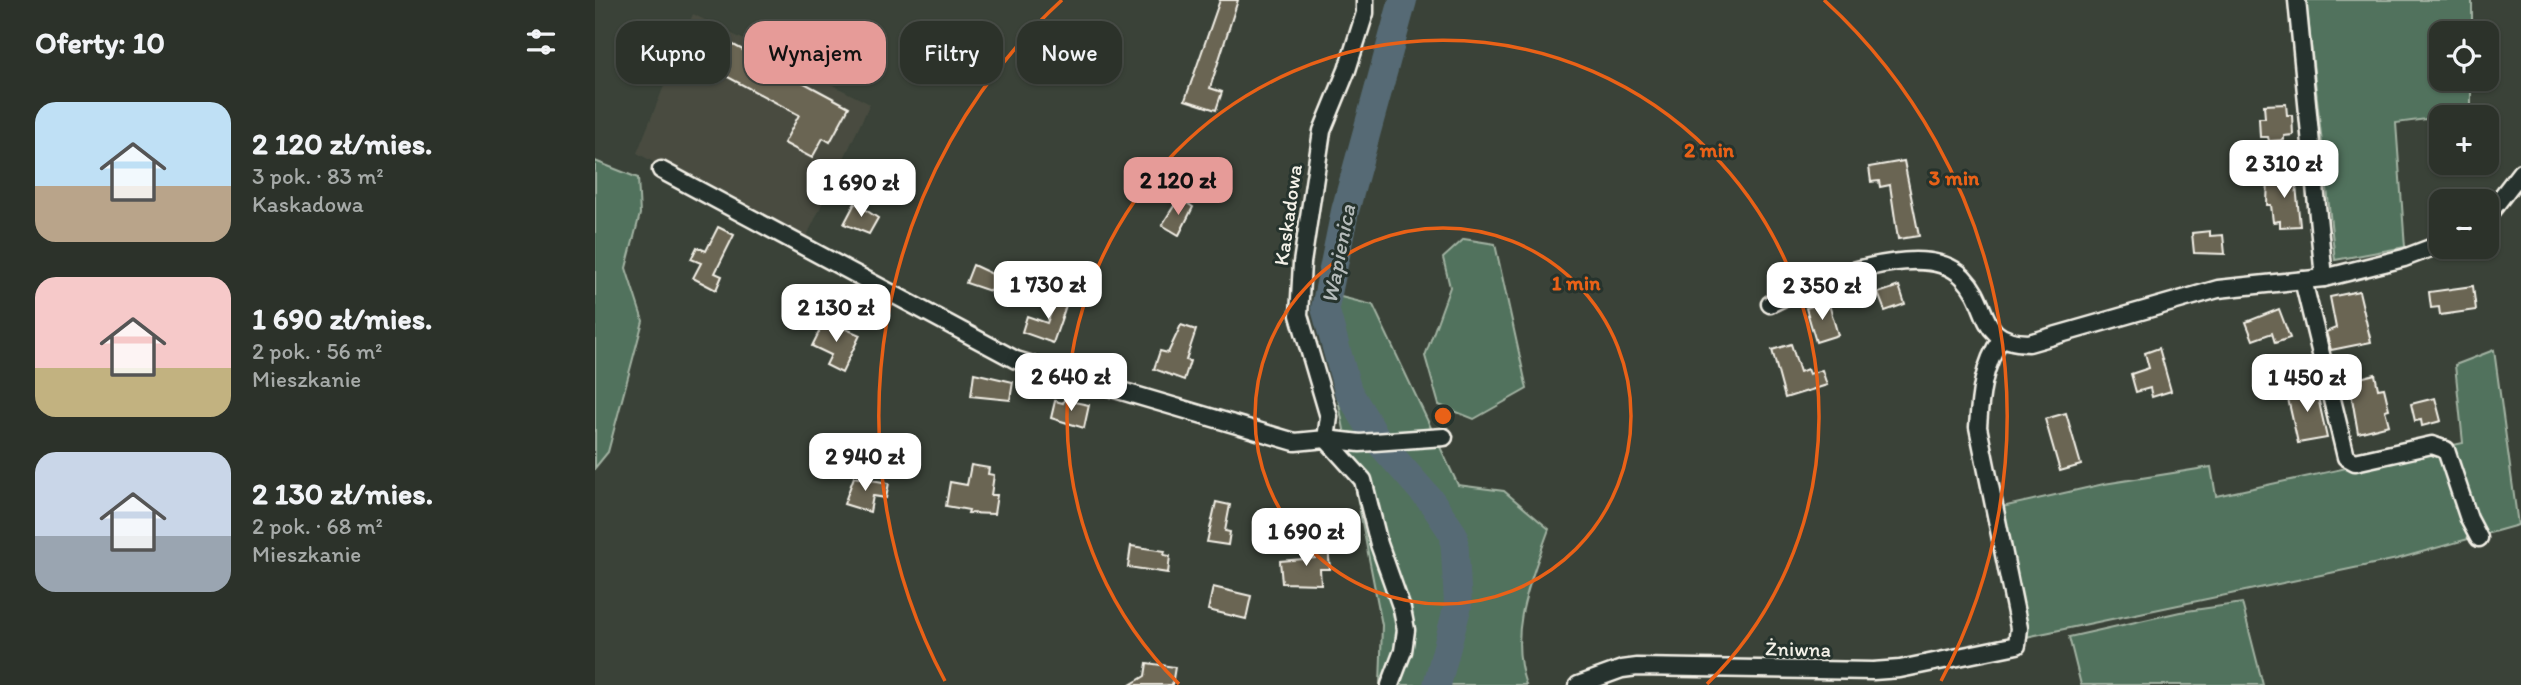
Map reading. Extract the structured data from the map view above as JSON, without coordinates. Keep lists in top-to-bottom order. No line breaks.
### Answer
{"streets":{"street":["Kaskadowa","Żniwna"]},"water":["Wapienica"],"page":{"heading":"Oferty: 10","map_buttons":["+","−"],"chip":["Kupno","Wynajem","Filtry","Nowe"],"list":[{"name":"2 120 zł/mies.","note":"3 pok. · 83 m² · Kaskadowa"},{"name":"1 690 zł/mies.","note":"2 pok. · 56 m² · Mieszkanie"},{"name":"2 130 zł/mies.","note":"2 pok. · 68 m² · Mieszkanie"}],"price":["2 310 zł","2 120 zł","1 690 zł","1 730 zł","2 350 zł","2 130 zł","2 640 zł","1 450 zł","2 940 zł","1 690 zł"]},"rings":["2 min","3 min","1 min"]}
